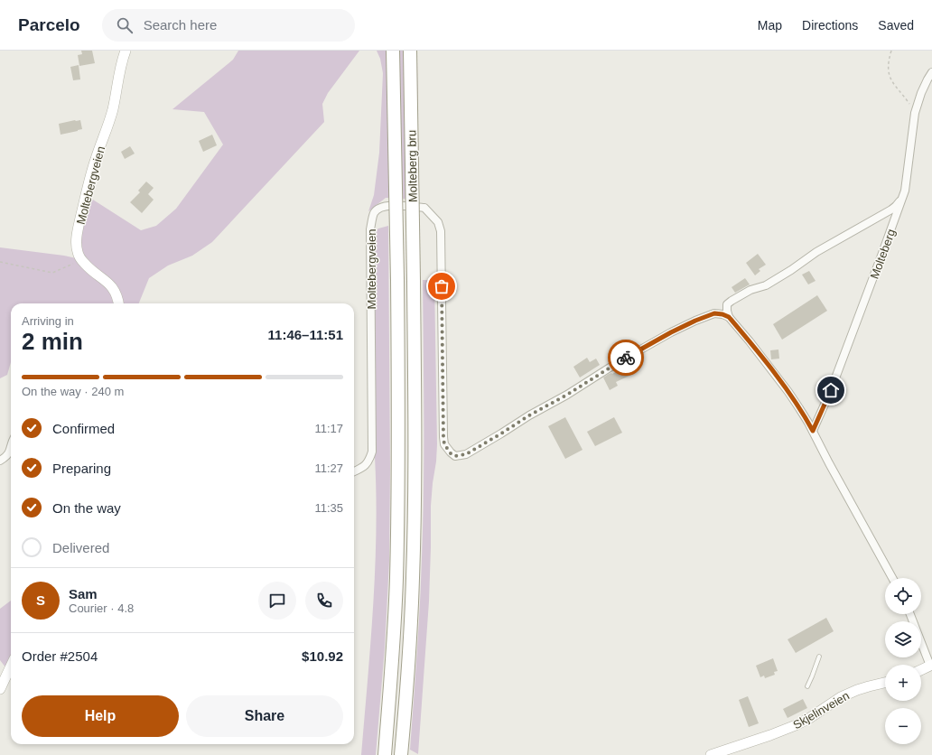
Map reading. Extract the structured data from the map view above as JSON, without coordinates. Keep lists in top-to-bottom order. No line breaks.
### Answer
{"streets":{"highway":["Molteberg bru"],"main road":["Moltebergveien","Skjelinveien"],"street":["Molteberg"]},"page":{"header":"Parcelo","search":"Search here","nav":["Map","Directions","Saved"],"heading":["2 min","Arriving in","11:46–11:51"],"panel":["Sam","Courier · 4.8","Order #2504","$10.92"],"bar":"On the way · 240 m","list":[["Confirmed","11:17"],["Preparing","11:27"],["On the way","11:35"],"Delivered"],"map_buttons":["+","−"],"round":"S","buttons":["Help","Share"]}}
